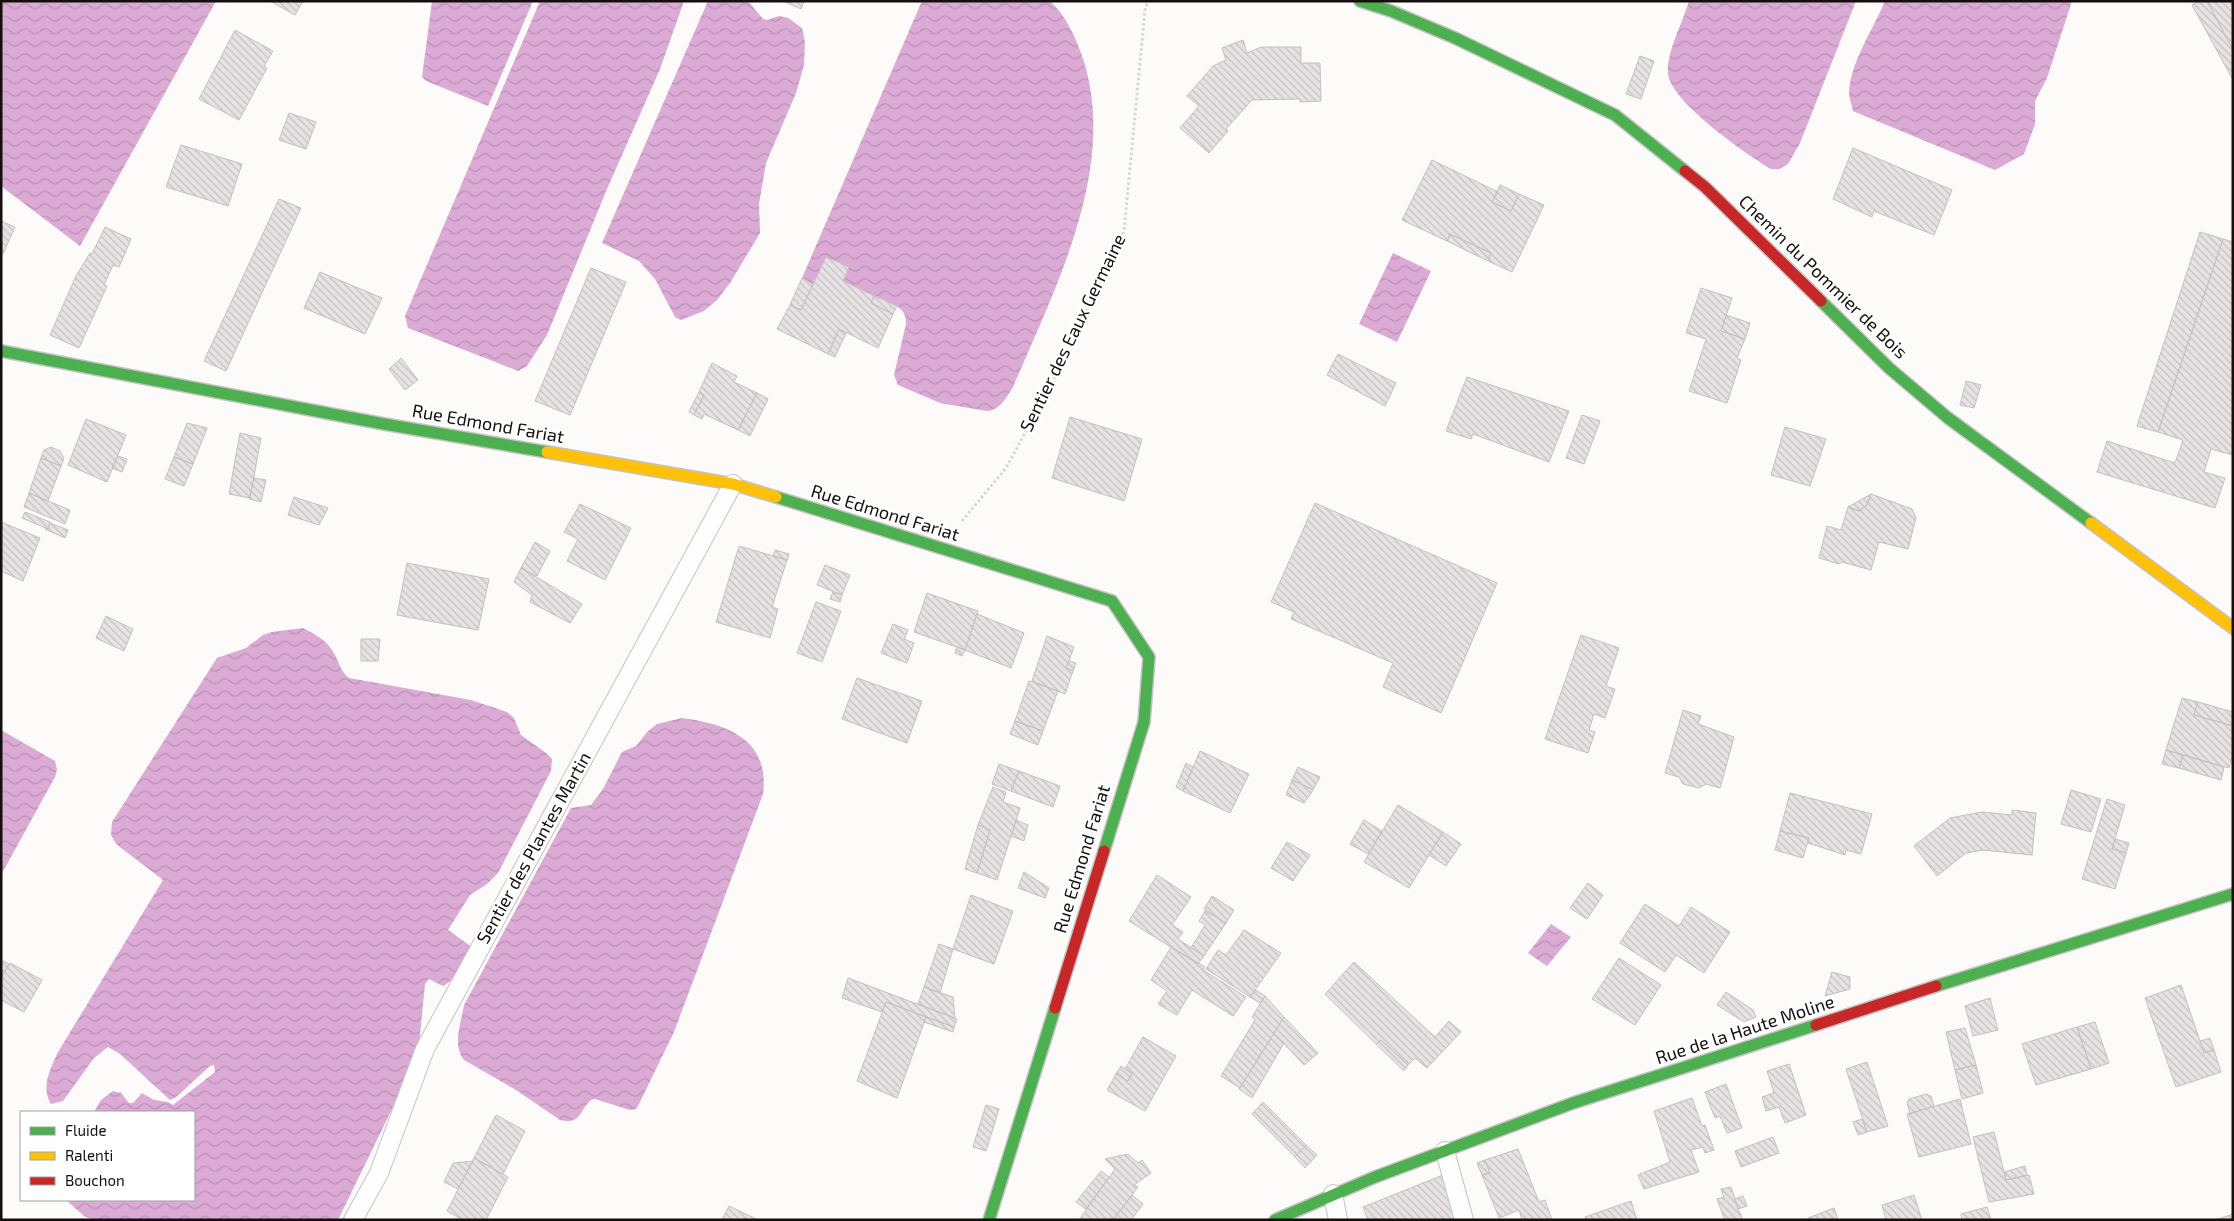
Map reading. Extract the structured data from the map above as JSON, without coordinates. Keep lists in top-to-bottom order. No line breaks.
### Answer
{"streets":{"street":["Chemin du Pommier de Bois","Rue Edmond Fariat","Rue de la Haute Moline"],"lane":["Sentier des Plantes Martin"],"path":["Sentier des Eaux Germaine"]},"crossings":[["Sentier des Eaux Germaine","Rue Edmond Fariat"],["Rue Edmond Fariat","Sentier des Plantes Martin"]],"legend":["Fluide","Ralenti","Bouchon"]}
